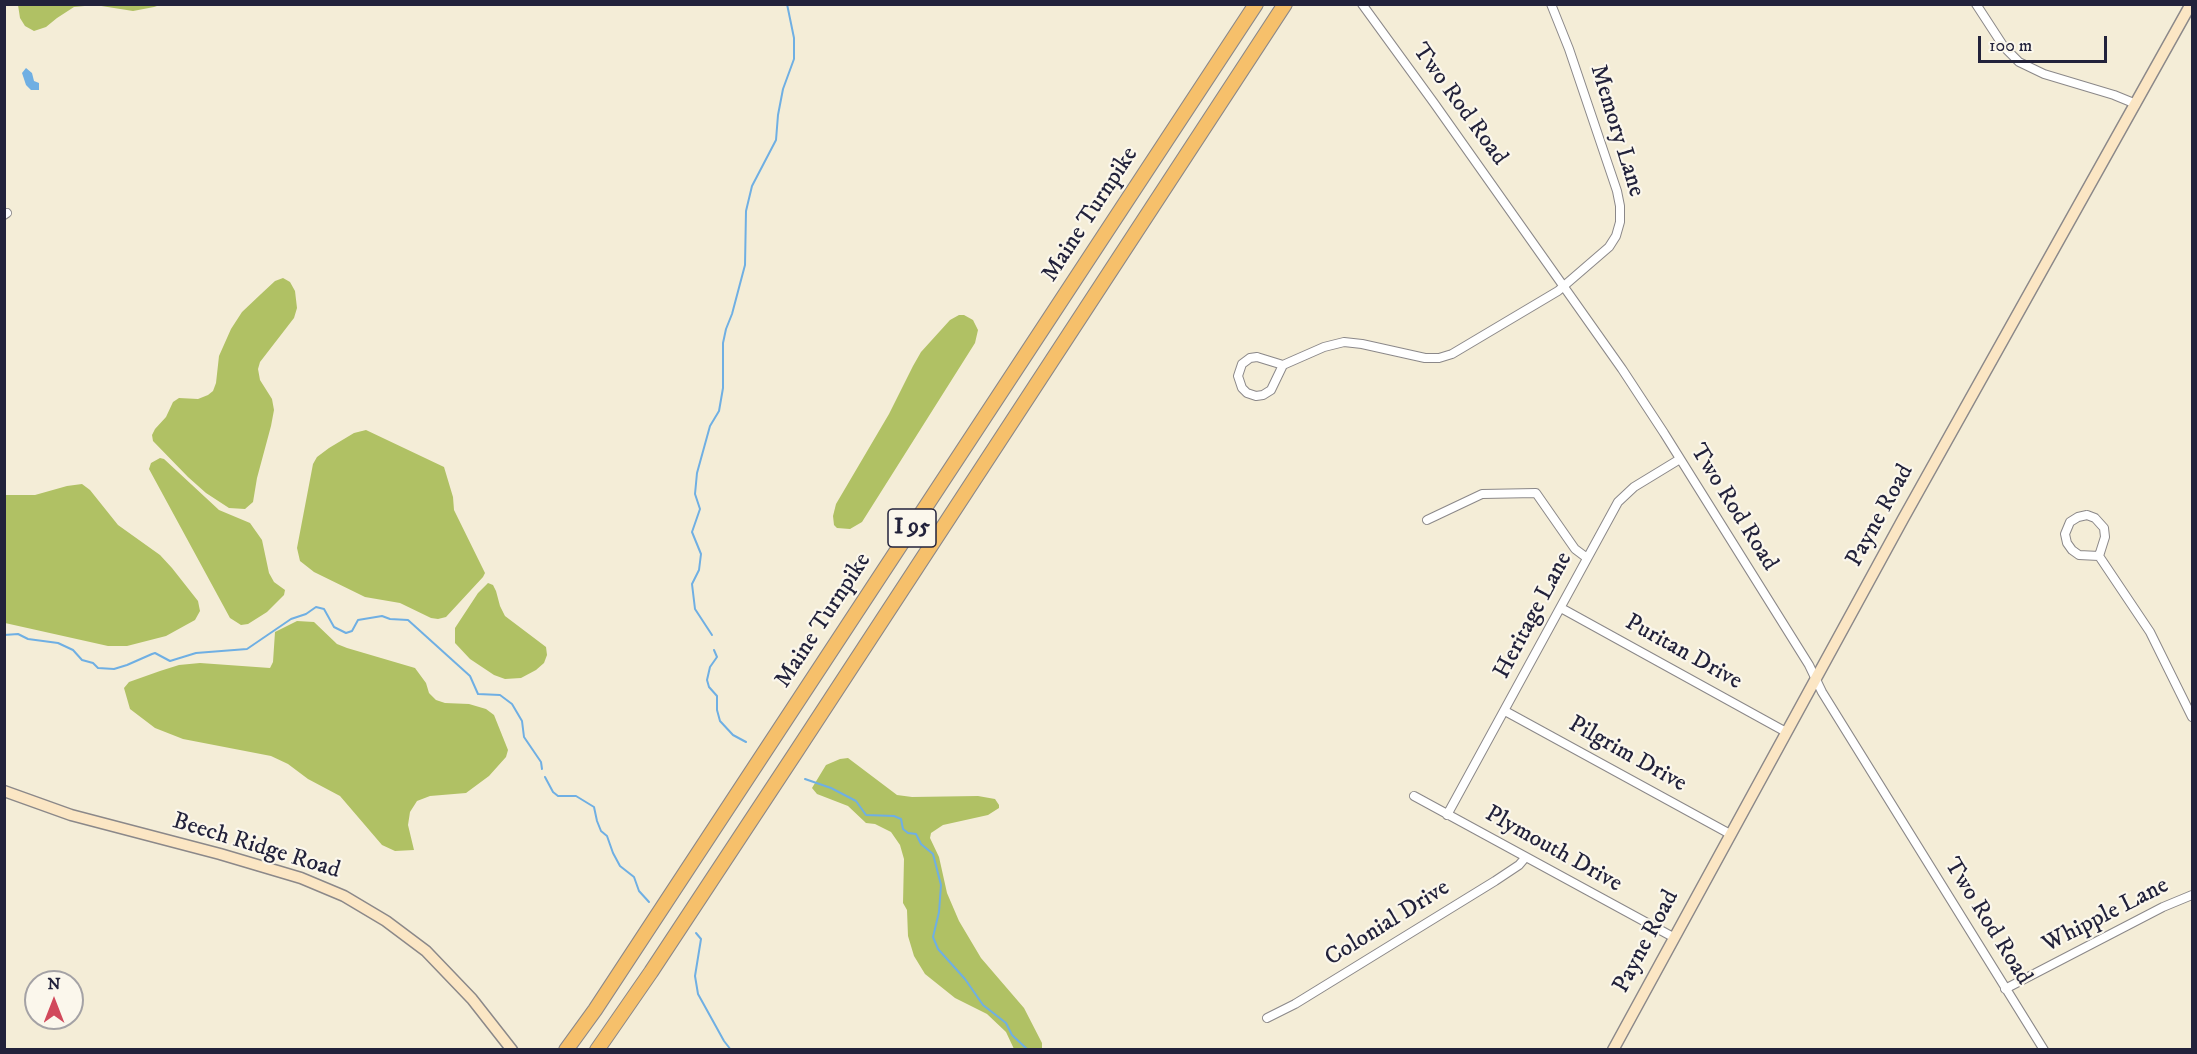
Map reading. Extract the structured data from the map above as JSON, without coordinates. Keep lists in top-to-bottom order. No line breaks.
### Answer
{"streets":{"highway":["Maine Turnpike","I 95"],"main road":["Payne Road","Beech Ridge Road"],"street":["Two Rod Road","Memory Lane","Heritage Lane","Puritan Drive","Pilgrim Drive","Plymouth Drive","Whipple Lane","Colonial Drive"]},"crossings":[["Two Rod Road","Memory Lane"],["Two Rod Road","Payne Road"],["Two Rod Road","Heritage Lane"],["Two Rod Road","Whipple Lane"],["Payne Road","Puritan Drive"],["Payne Road","Pilgrim Drive"],["Payne Road","Plymouth Drive"],["Heritage Lane","Puritan Drive"],["Heritage Lane","Pilgrim Drive"],["Heritage Lane","Plymouth Drive"],["Plymouth Drive","Colonial Drive"]],"scale_bar":"100 m","north":"top"}
